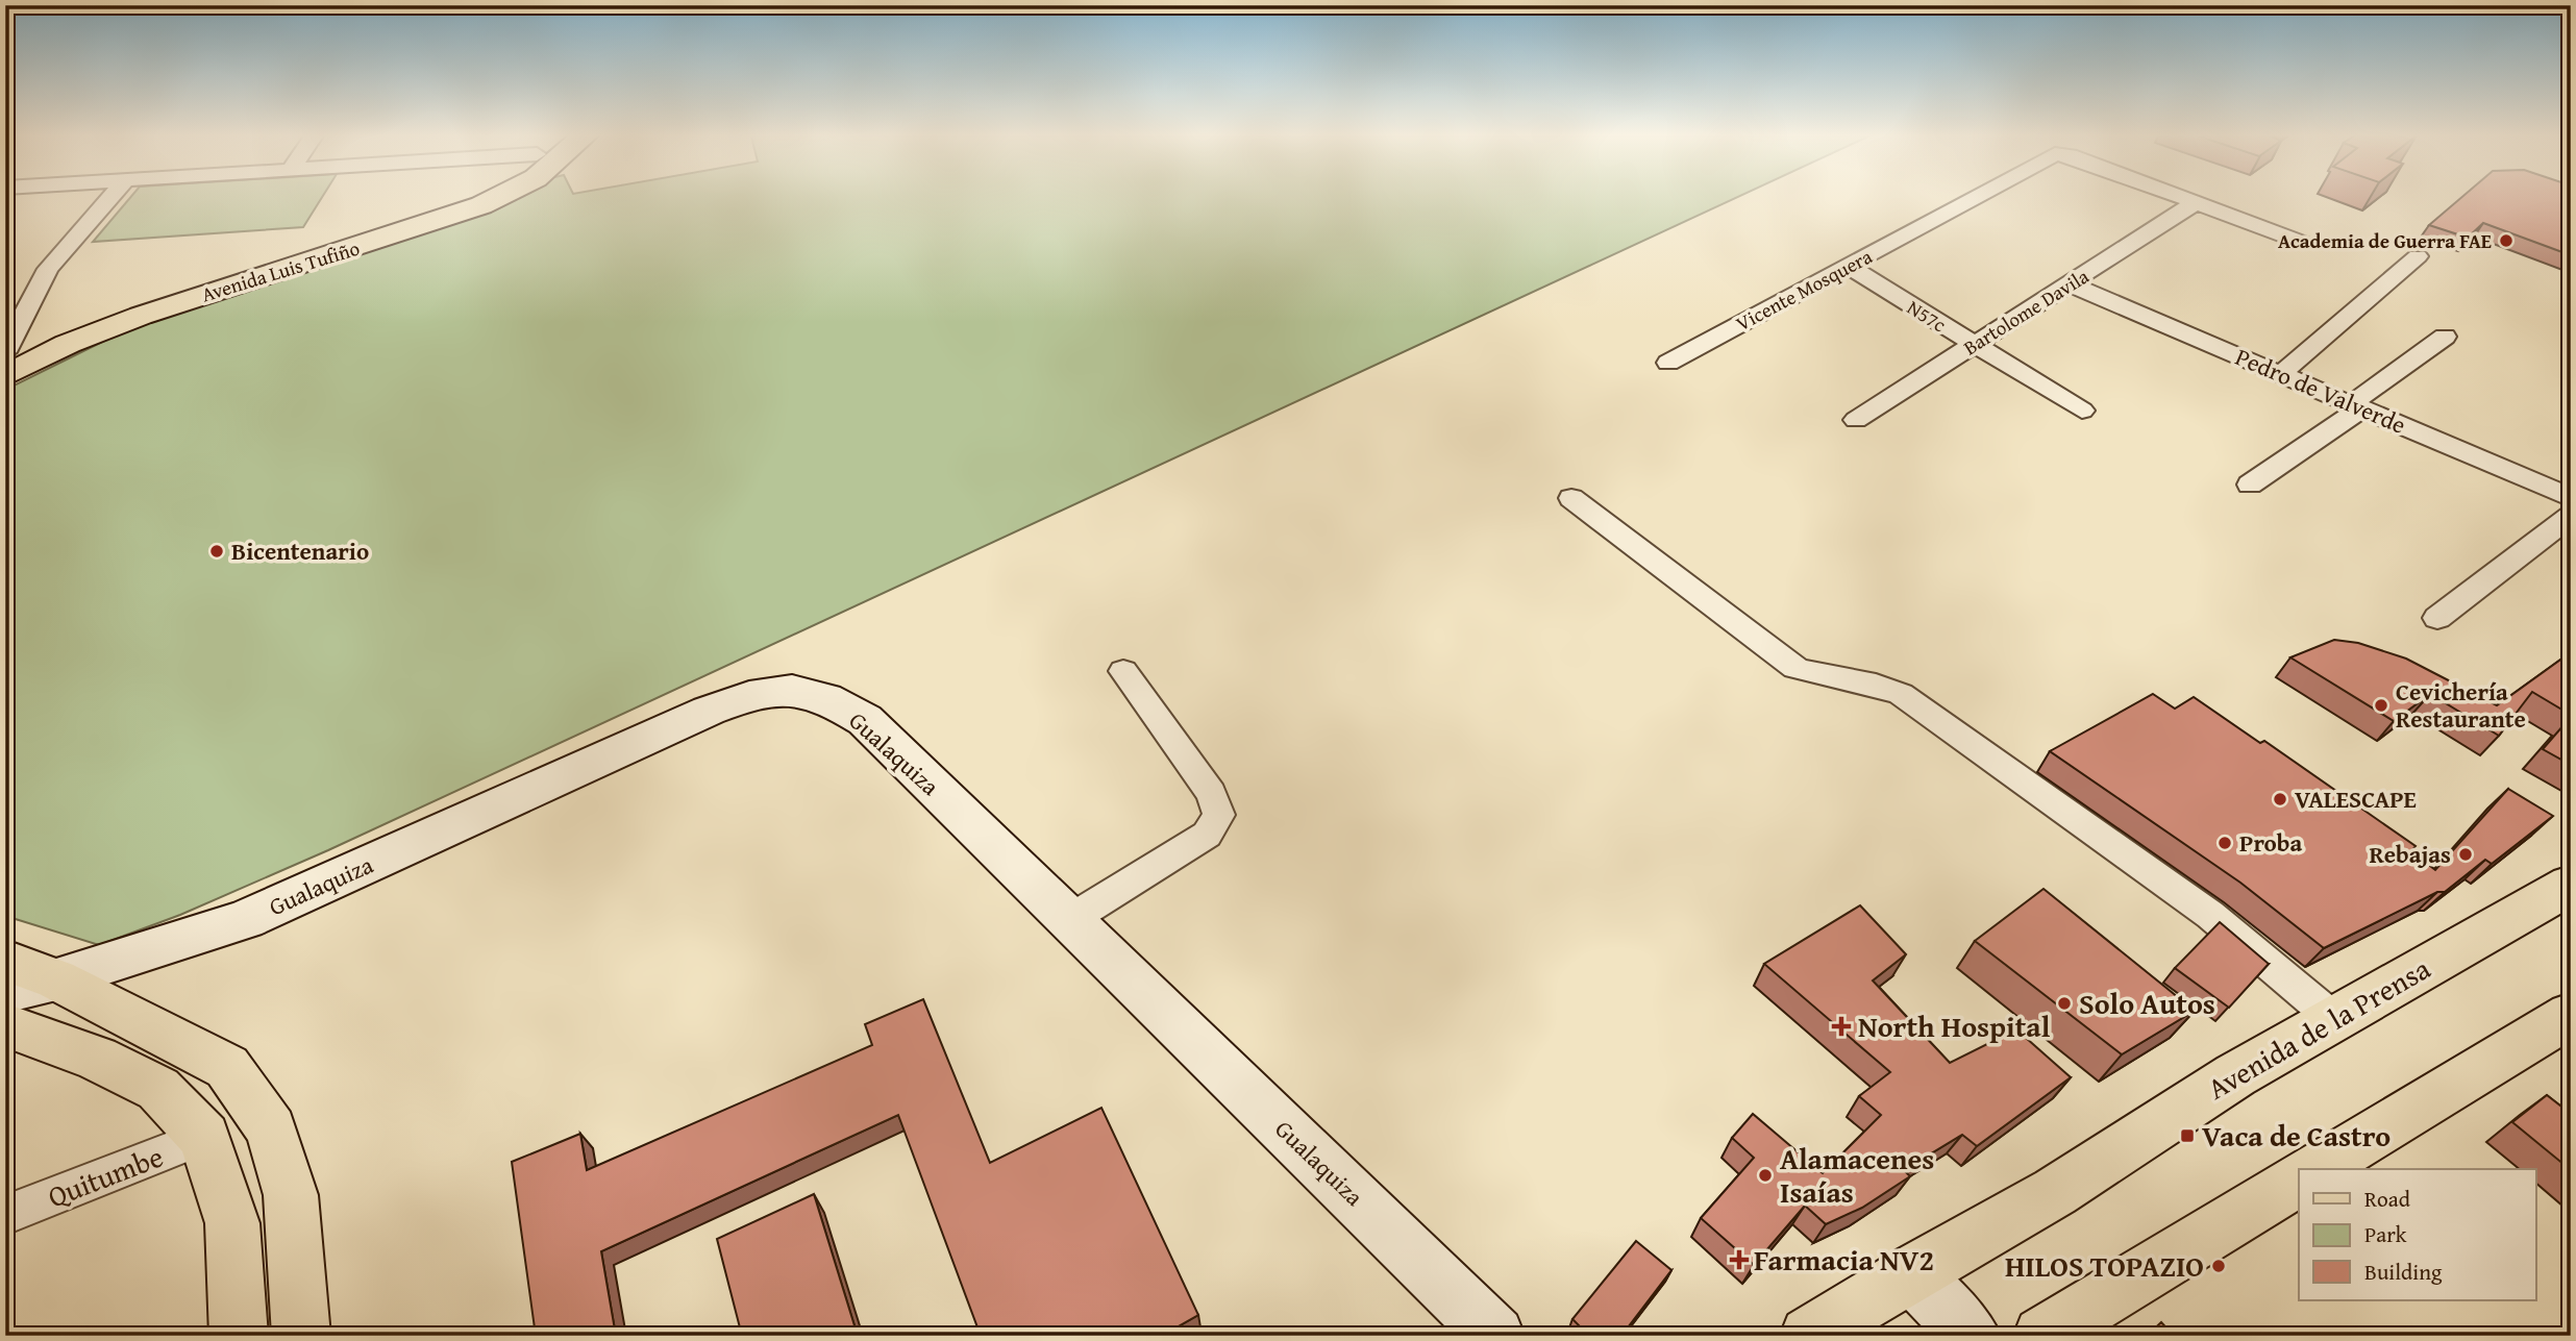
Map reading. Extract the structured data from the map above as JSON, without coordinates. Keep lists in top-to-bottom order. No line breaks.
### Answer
{"streets":{"main road":["Avenida Luis Tufiño","Avenida de la Prensa"],"street":["Vicente Mosquera","Bartolome Davila","N57c","Pedro de Valverde","Gualaquiza","Quitumbe"]},"crossings":[["Vicente Mosquera","Bartolome Davila"],["Vicente Mosquera","N57c"],["Bartolome Davila","N57c"],["Bartolome Davila","Pedro de Valverde"]],"places":{"other":["Academia de Guerra FAE","Bicentenario","Cevichería Restaurante","VALESCAPE","Proba","Rebajas","Solo Autos","Alamacenes Isaías","HILOS TOPAZIO"],"health":["North Hospital","Farmacia NV2"],"transit":["Vaca de Castro"]},"legend":["Road","Park","Building"]}
